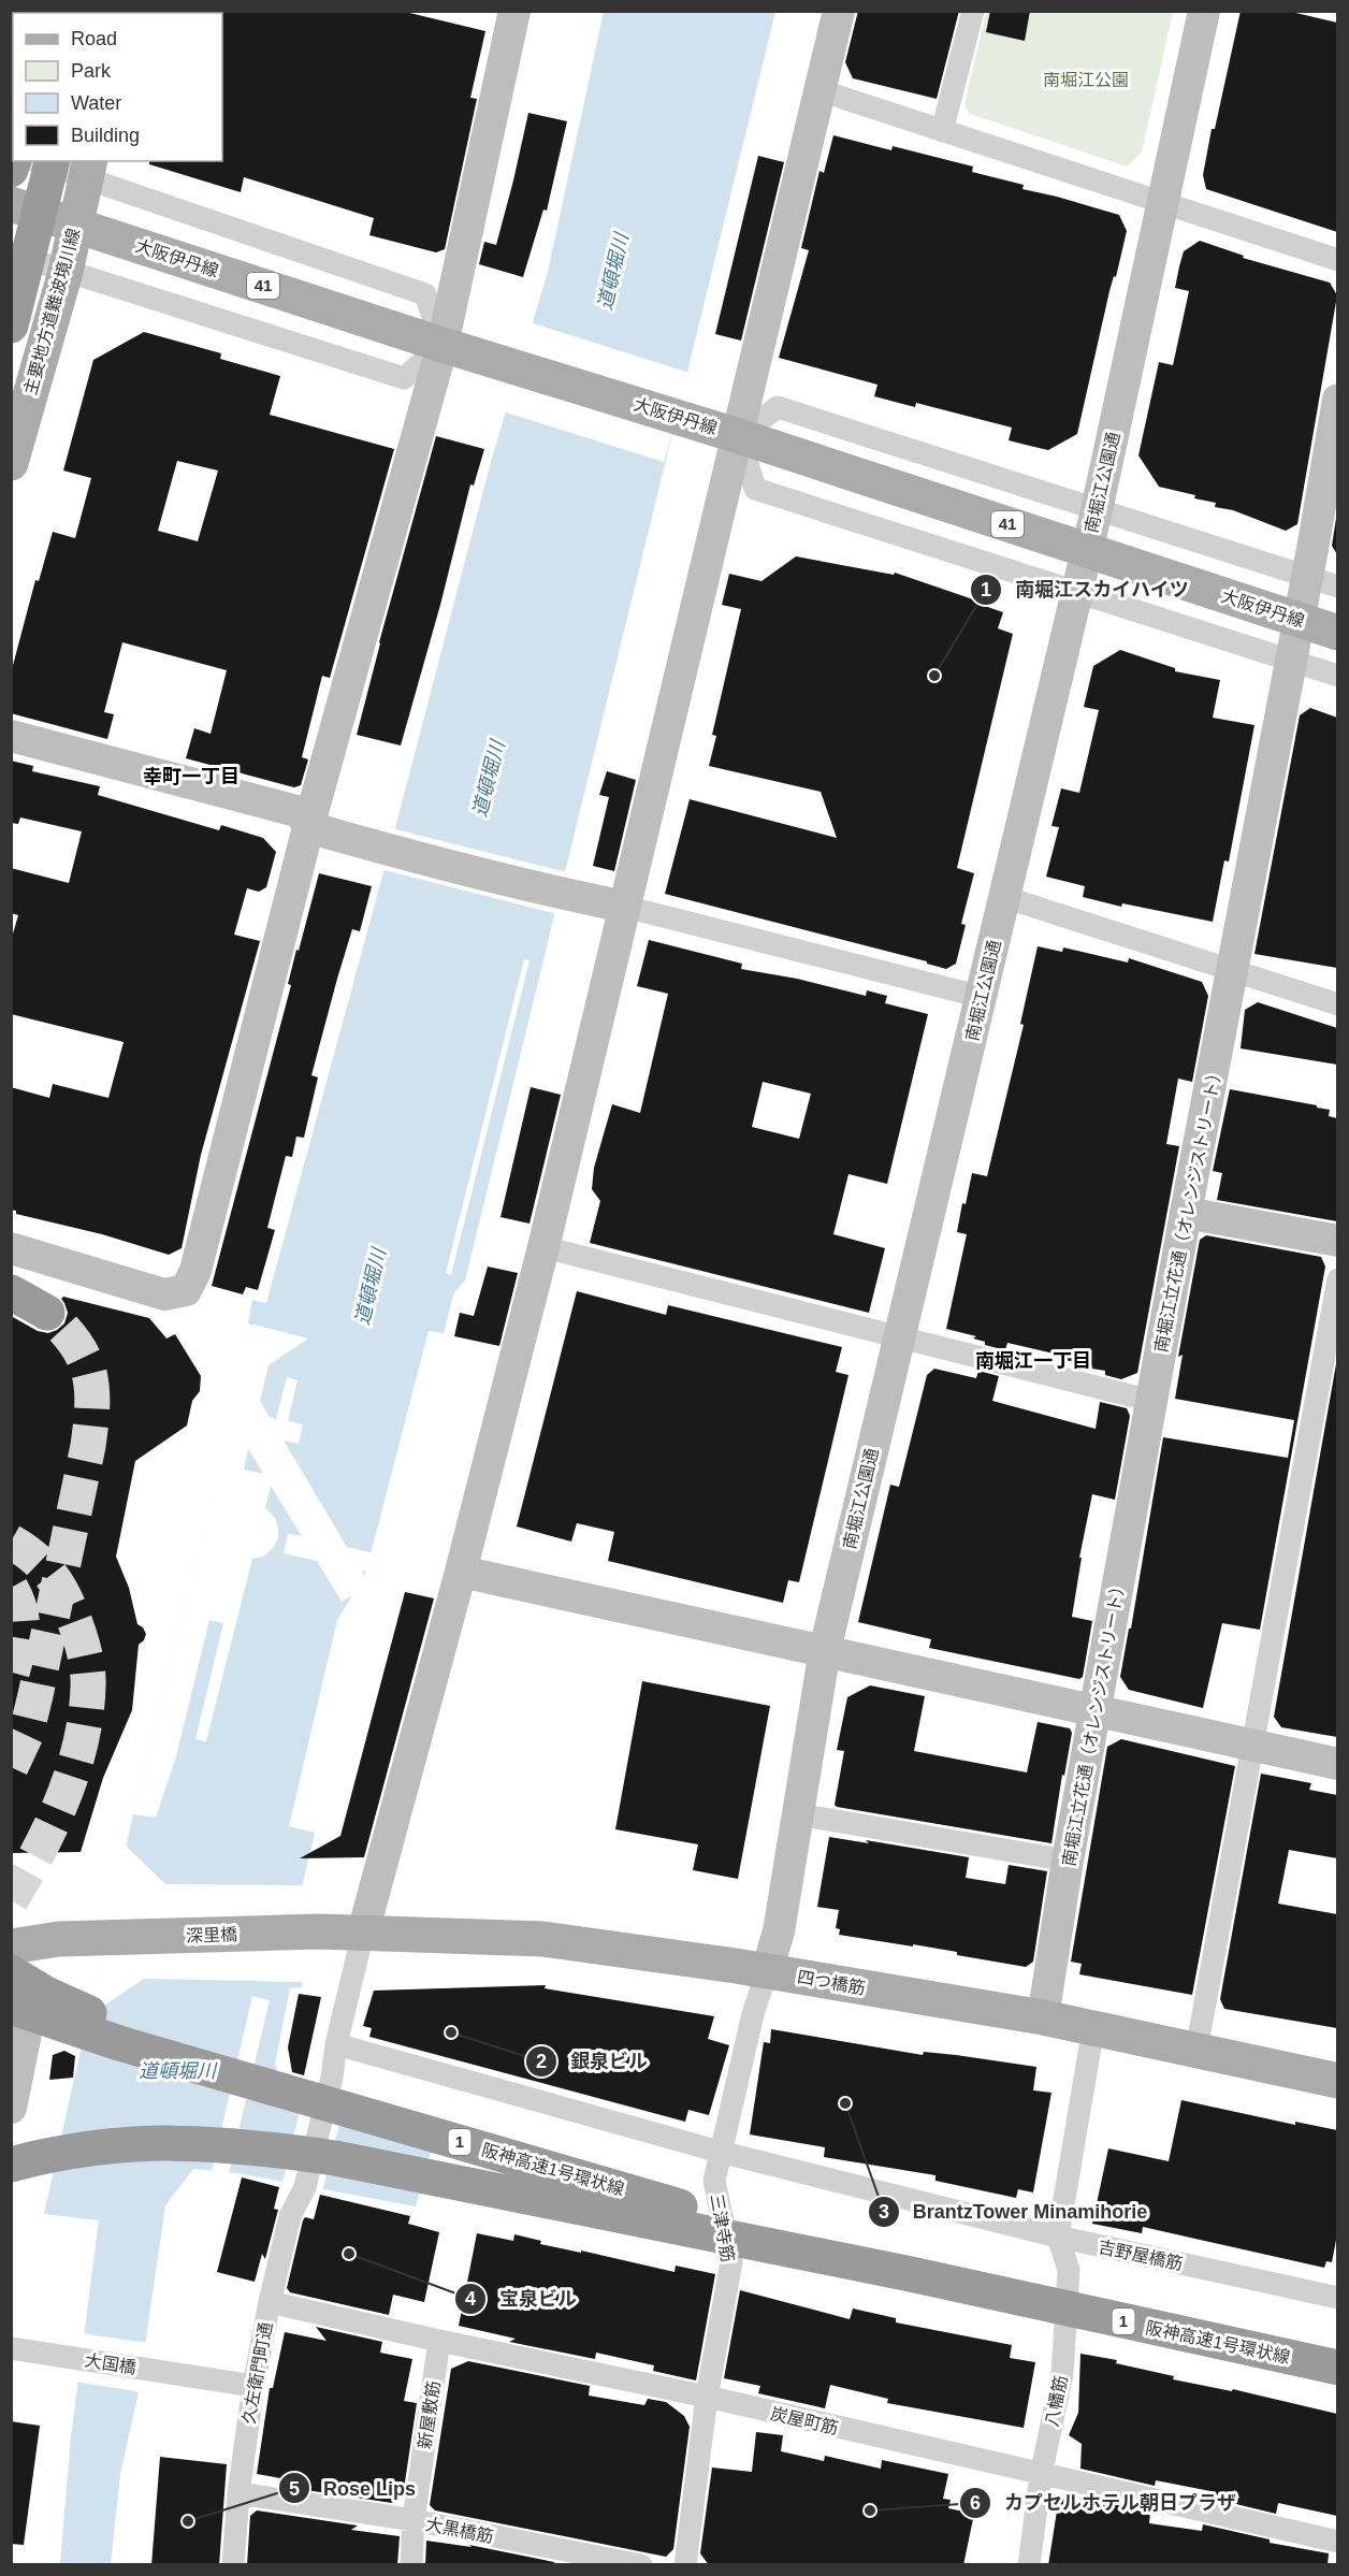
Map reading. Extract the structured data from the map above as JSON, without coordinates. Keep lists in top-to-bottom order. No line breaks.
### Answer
{"streets":{"highway":["1","阪神高速1号環状線"],"main road":["大阪伊丹線","41","主要地方道難波境川線","深里橋","四つ橋筋"],"street":["南堀江公園通","南堀江立花通（オレンジストリート）","三津寺筋","吉野屋橋筋","大国橋","久左衛門町通","八幡筋","新屋敷筋","炭屋町筋","大黒橋筋"]},"crossings":[["大阪伊丹線","主要地方道難波境川線"],["大阪伊丹線","南堀江公園通"],["大阪伊丹線","南堀江立花通（オレンジストリート）"],["南堀江公園通","四つ橋筋"],["南堀江公園通","三津寺筋"],["南堀江立花通（オレンジストリート）","四つ橋筋"],["深里橋","四つ橋筋"],["四つ橋筋","三津寺筋"],["四つ橋筋","久左衛門町通"],["三津寺筋","吉野屋橋筋"],["三津寺筋","炭屋町筋"],["吉野屋橋筋","久左衛門町通"],["吉野屋橋筋","八幡筋"],["大国橋","久左衛門町通"],["久左衛門町通","炭屋町筋"],["久左衛門町通","大黒橋筋"],["八幡筋","炭屋町筋"],["新屋敷筋","炭屋町筋"],["新屋敷筋","大黒橋筋"]],"districts":["幸町一丁目","南堀江一丁目"],"water":["道頓堀川"],"parks":["南堀江公園"],"places":["南堀江スカイハイツ","銀泉ビル","BrantzTower Minamihorie","宝泉ビル","カプセルホテル朝日プラザ","Rose Lips"],"legend":["Road","Park","Water","Building"]}
